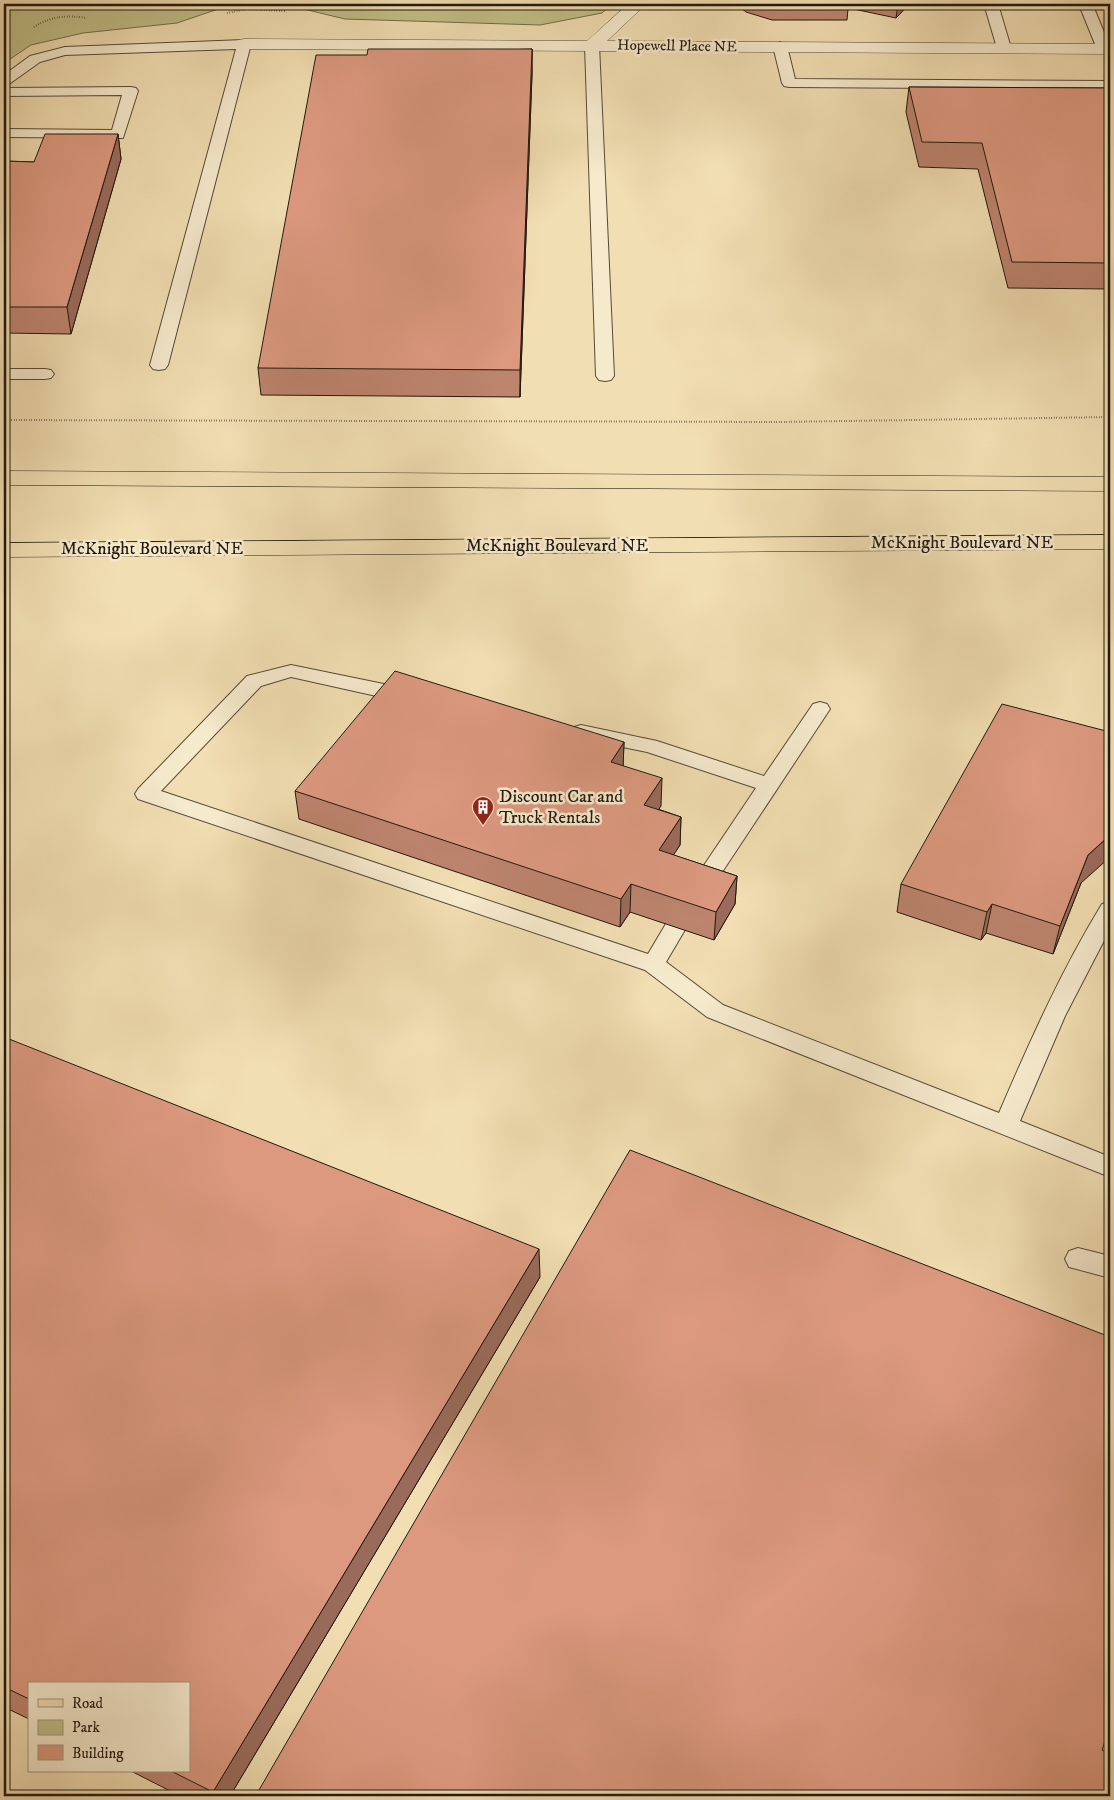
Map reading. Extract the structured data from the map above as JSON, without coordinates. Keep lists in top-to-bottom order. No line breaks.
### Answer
{"streets":{"main road":["McKnight Boulevard NE"],"street":["Hopewell Place NE"]},"places":{"building":["Discount Car and Truck Rentals"]},"legend":["Road","Park","Building"]}
